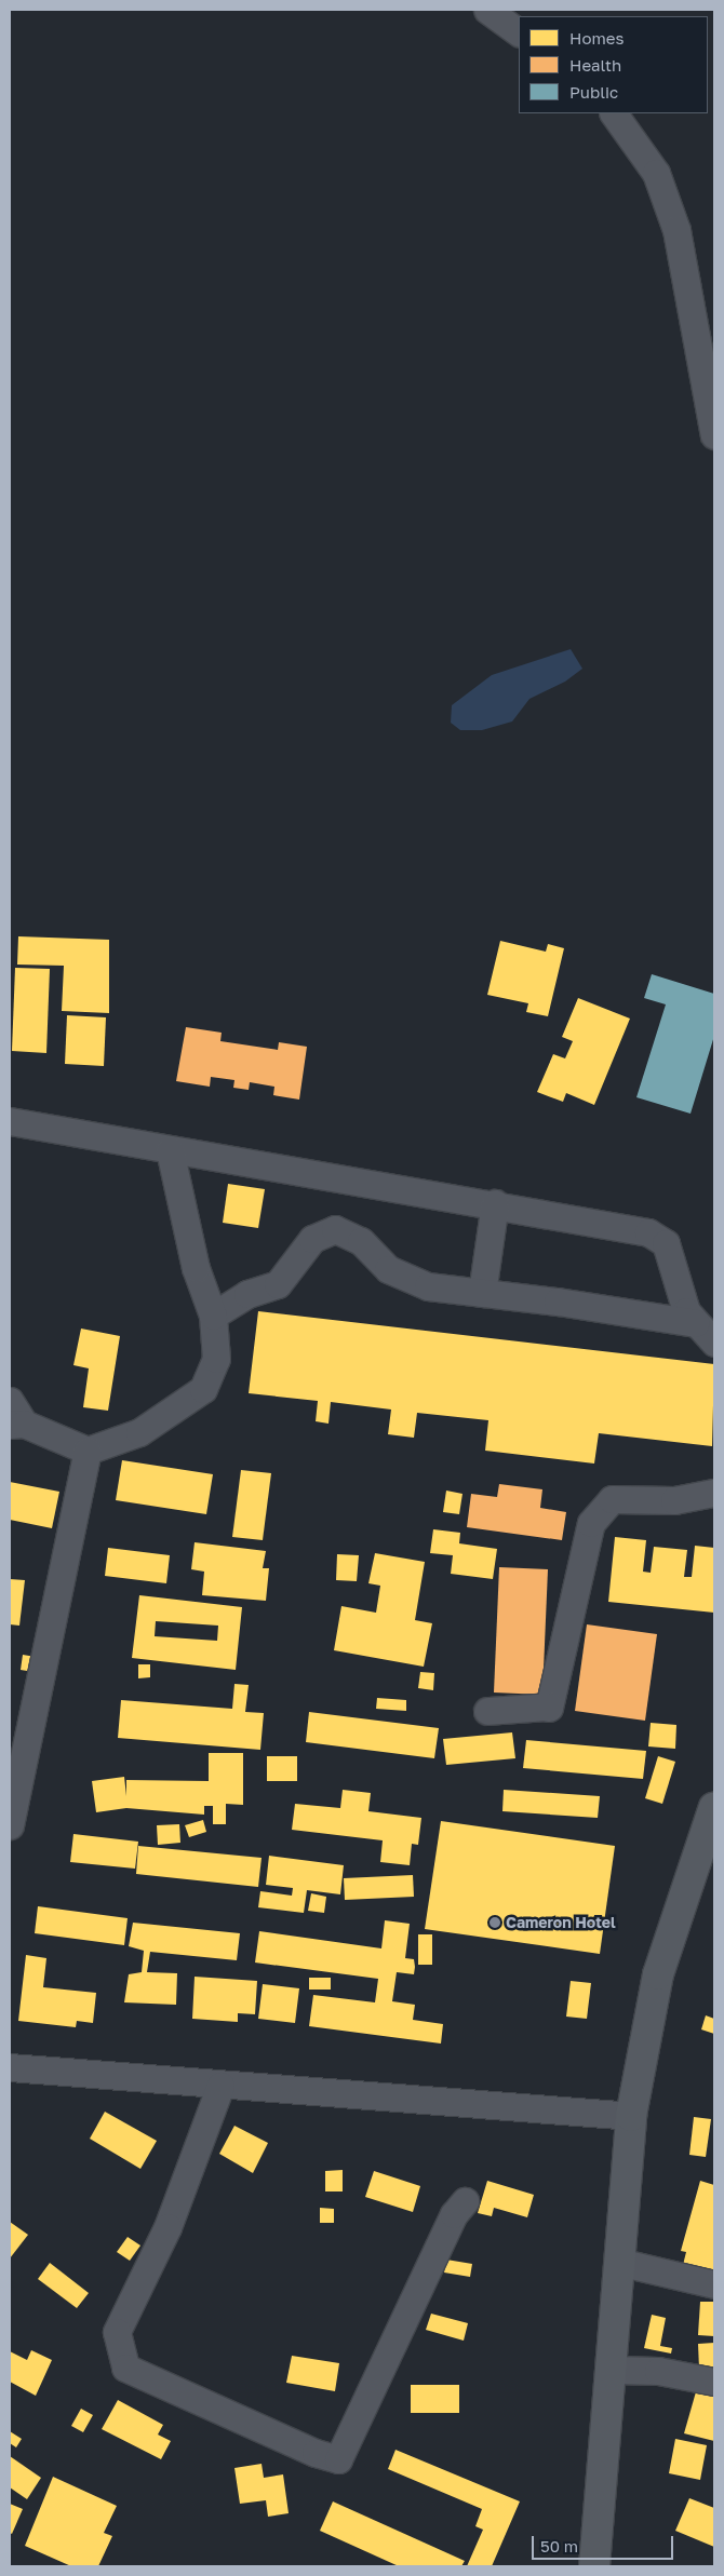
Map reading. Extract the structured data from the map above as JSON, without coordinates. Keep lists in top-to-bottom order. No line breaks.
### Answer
{"places":["Cameron Hotel"],"legend":["Homes","Health","Public"],"scale_bar":"50 m"}
